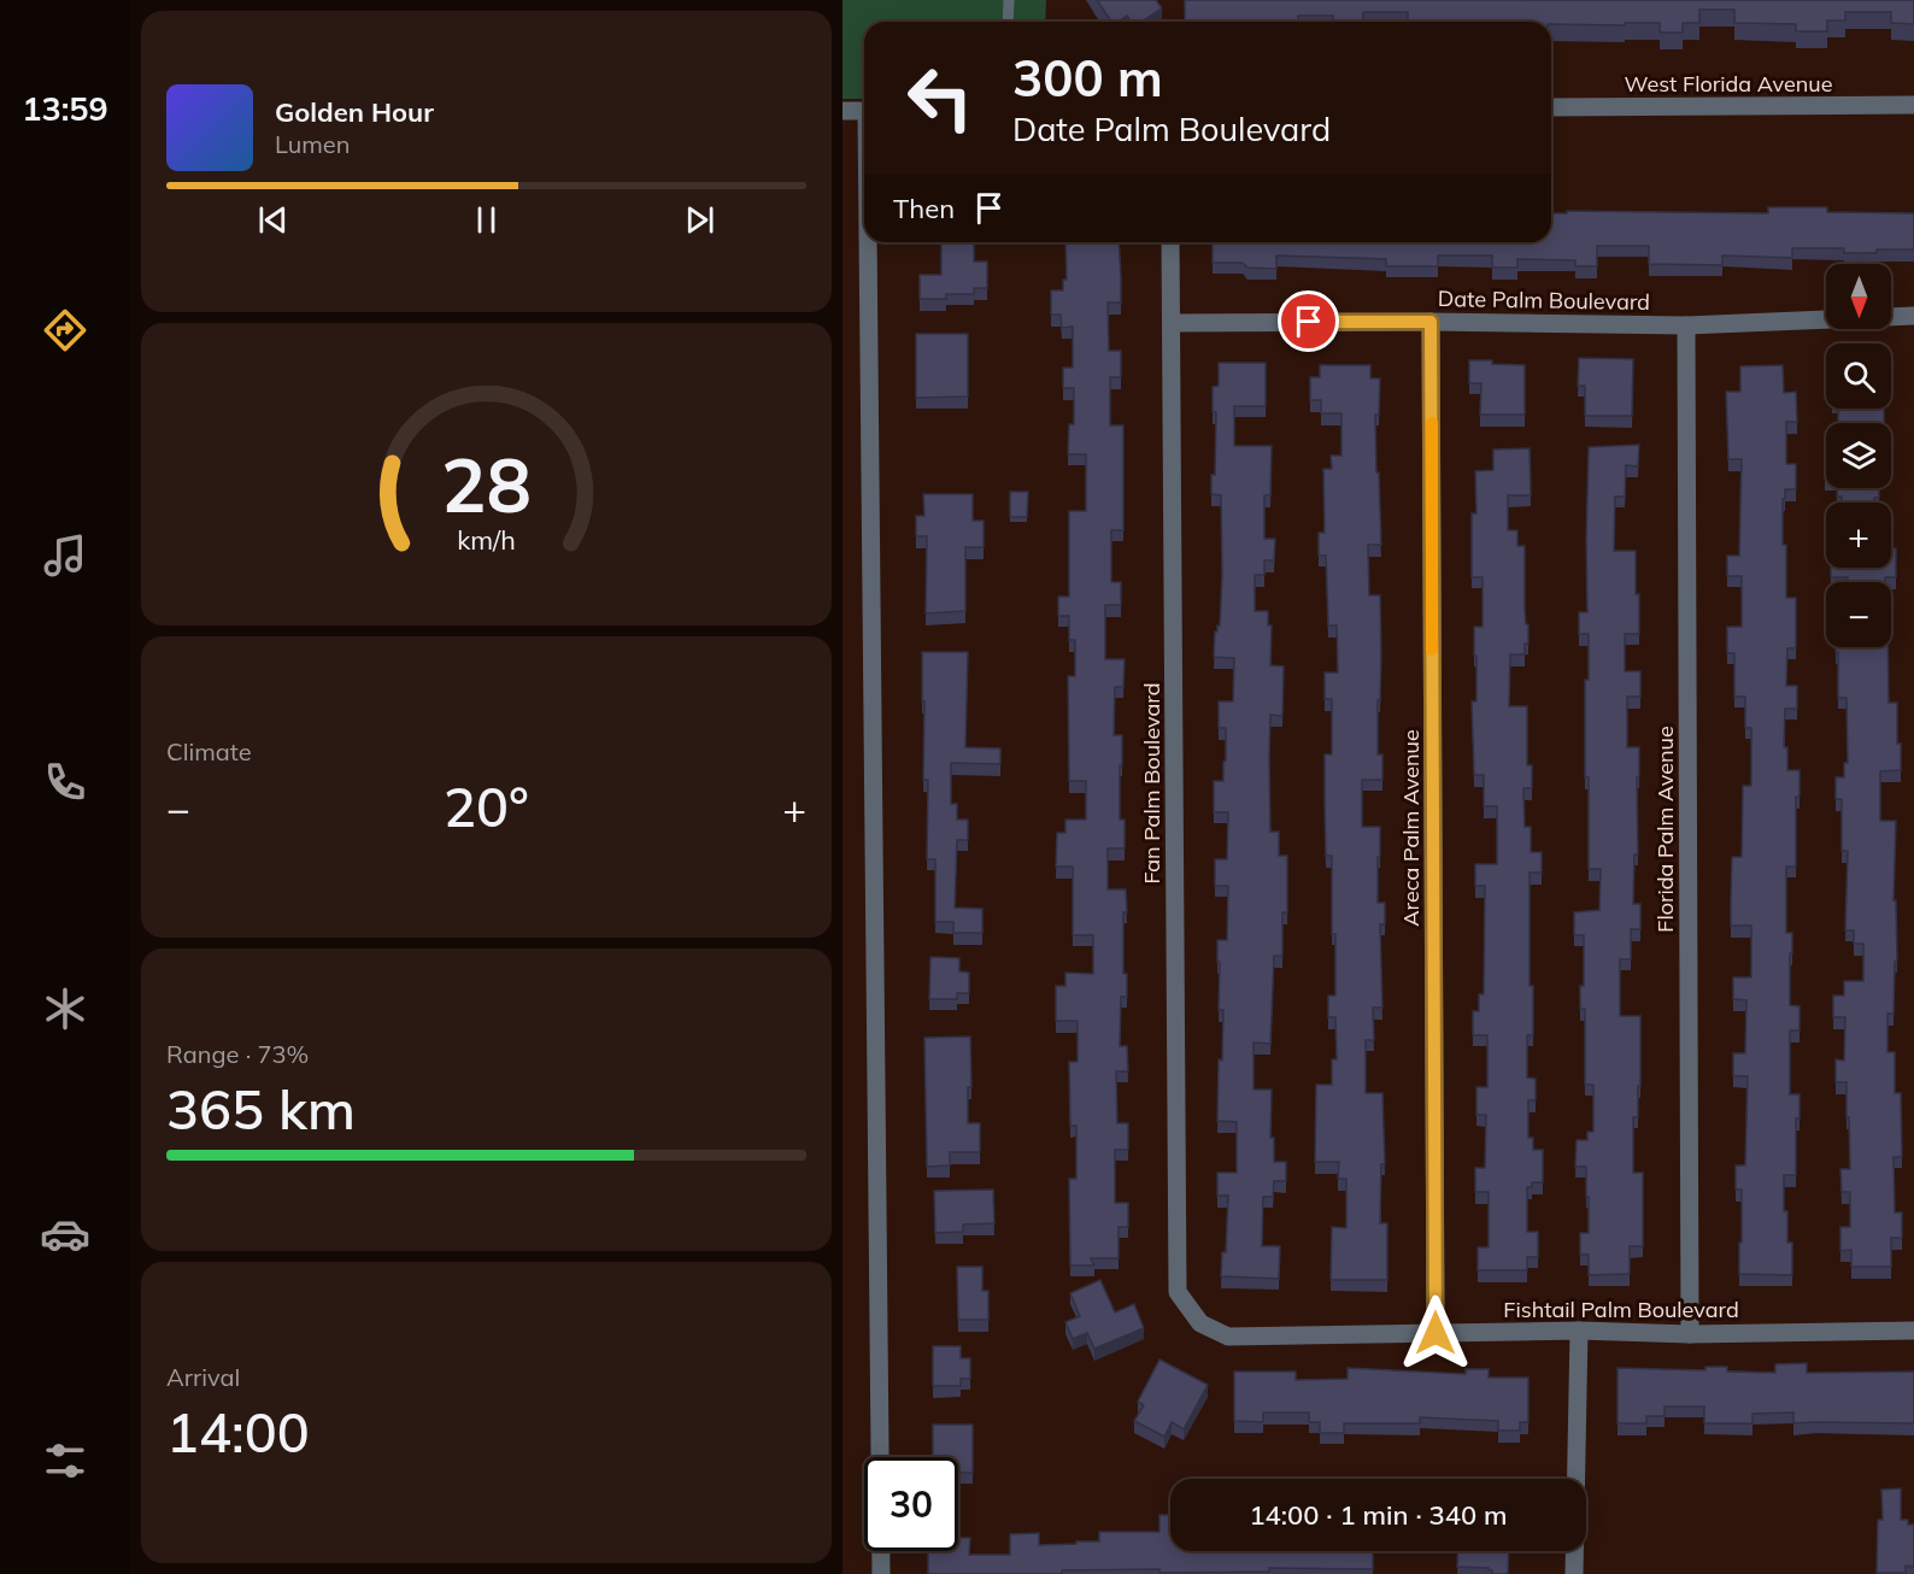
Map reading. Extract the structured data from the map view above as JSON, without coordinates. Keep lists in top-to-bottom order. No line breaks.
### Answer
{"streets":{"street":["West Florida Avenue","Date Palm Boulevard","Fan Palm Boulevard","Areca Palm Avenue","Florida Palm Avenue","Fishtail Palm Boulevard"]},"crossings":[["Date Palm Boulevard","Fan Palm Boulevard"],["Date Palm Boulevard","Areca Palm Avenue"],["Date Palm Boulevard","Florida Palm Avenue"],["Fan Palm Boulevard","Fishtail Palm Boulevard"],["Areca Palm Avenue","Fishtail Palm Boulevard"],["Florida Palm Avenue","Fishtail Palm Boulevard"]],"north":"bottom","page":{"tabs":"13:59","turn":["300 m","Date Palm Boulevard"],"song":["Golden Hour","Lumen"],"then":"Then","map_buttons":["+","−"],"tile":["Climate",["Range · 73%","365 km"],["Arrival","14:00"]],"heat":["−","20°","+"],"limit":"30","trip":"14:00 · 1 min · 340 m","gauge":["28","km/h"]}}
